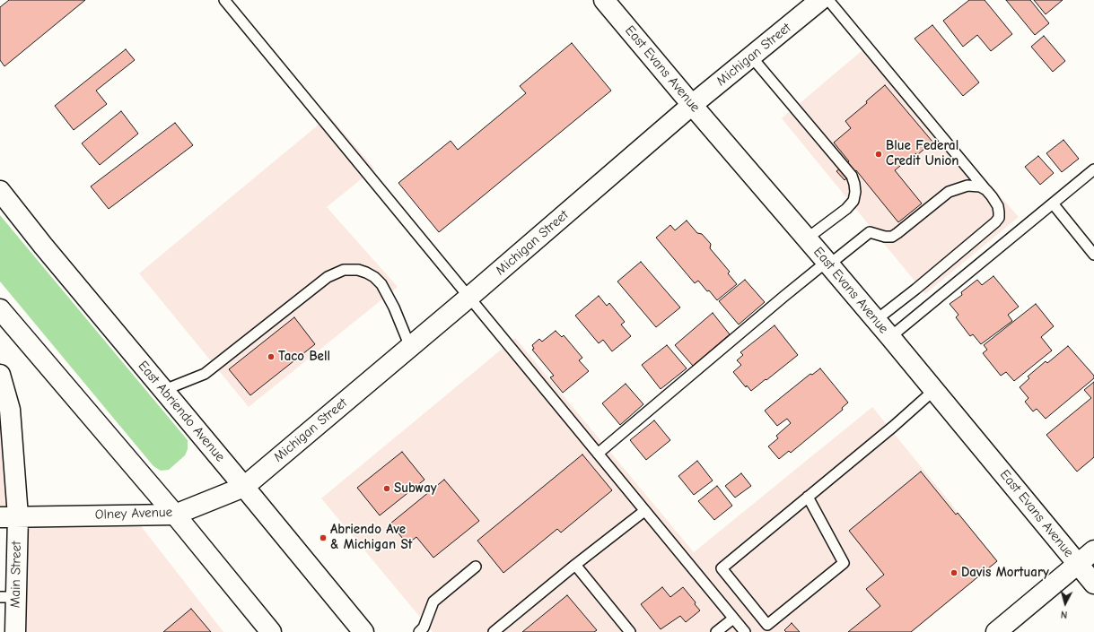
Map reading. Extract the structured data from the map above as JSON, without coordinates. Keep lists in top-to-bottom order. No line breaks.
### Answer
{"streets":{"street":["Michigan Street","East Evans Avenue","East Abriendo Avenue","Olney Avenue","Main Street"]},"crossings":[["Michigan Street","East Evans Avenue"],["Michigan Street","East Abriendo Avenue"],["Michigan Street","Olney Avenue"],["East Abriendo Avenue","Olney Avenue"],["Olney Avenue","Main Street"]],"places":["Blue Federal Credit Union","Taco Bell","Subway","Abriendo Ave & Michigan St","Davis Mortuary"],"north":"bottom"}
